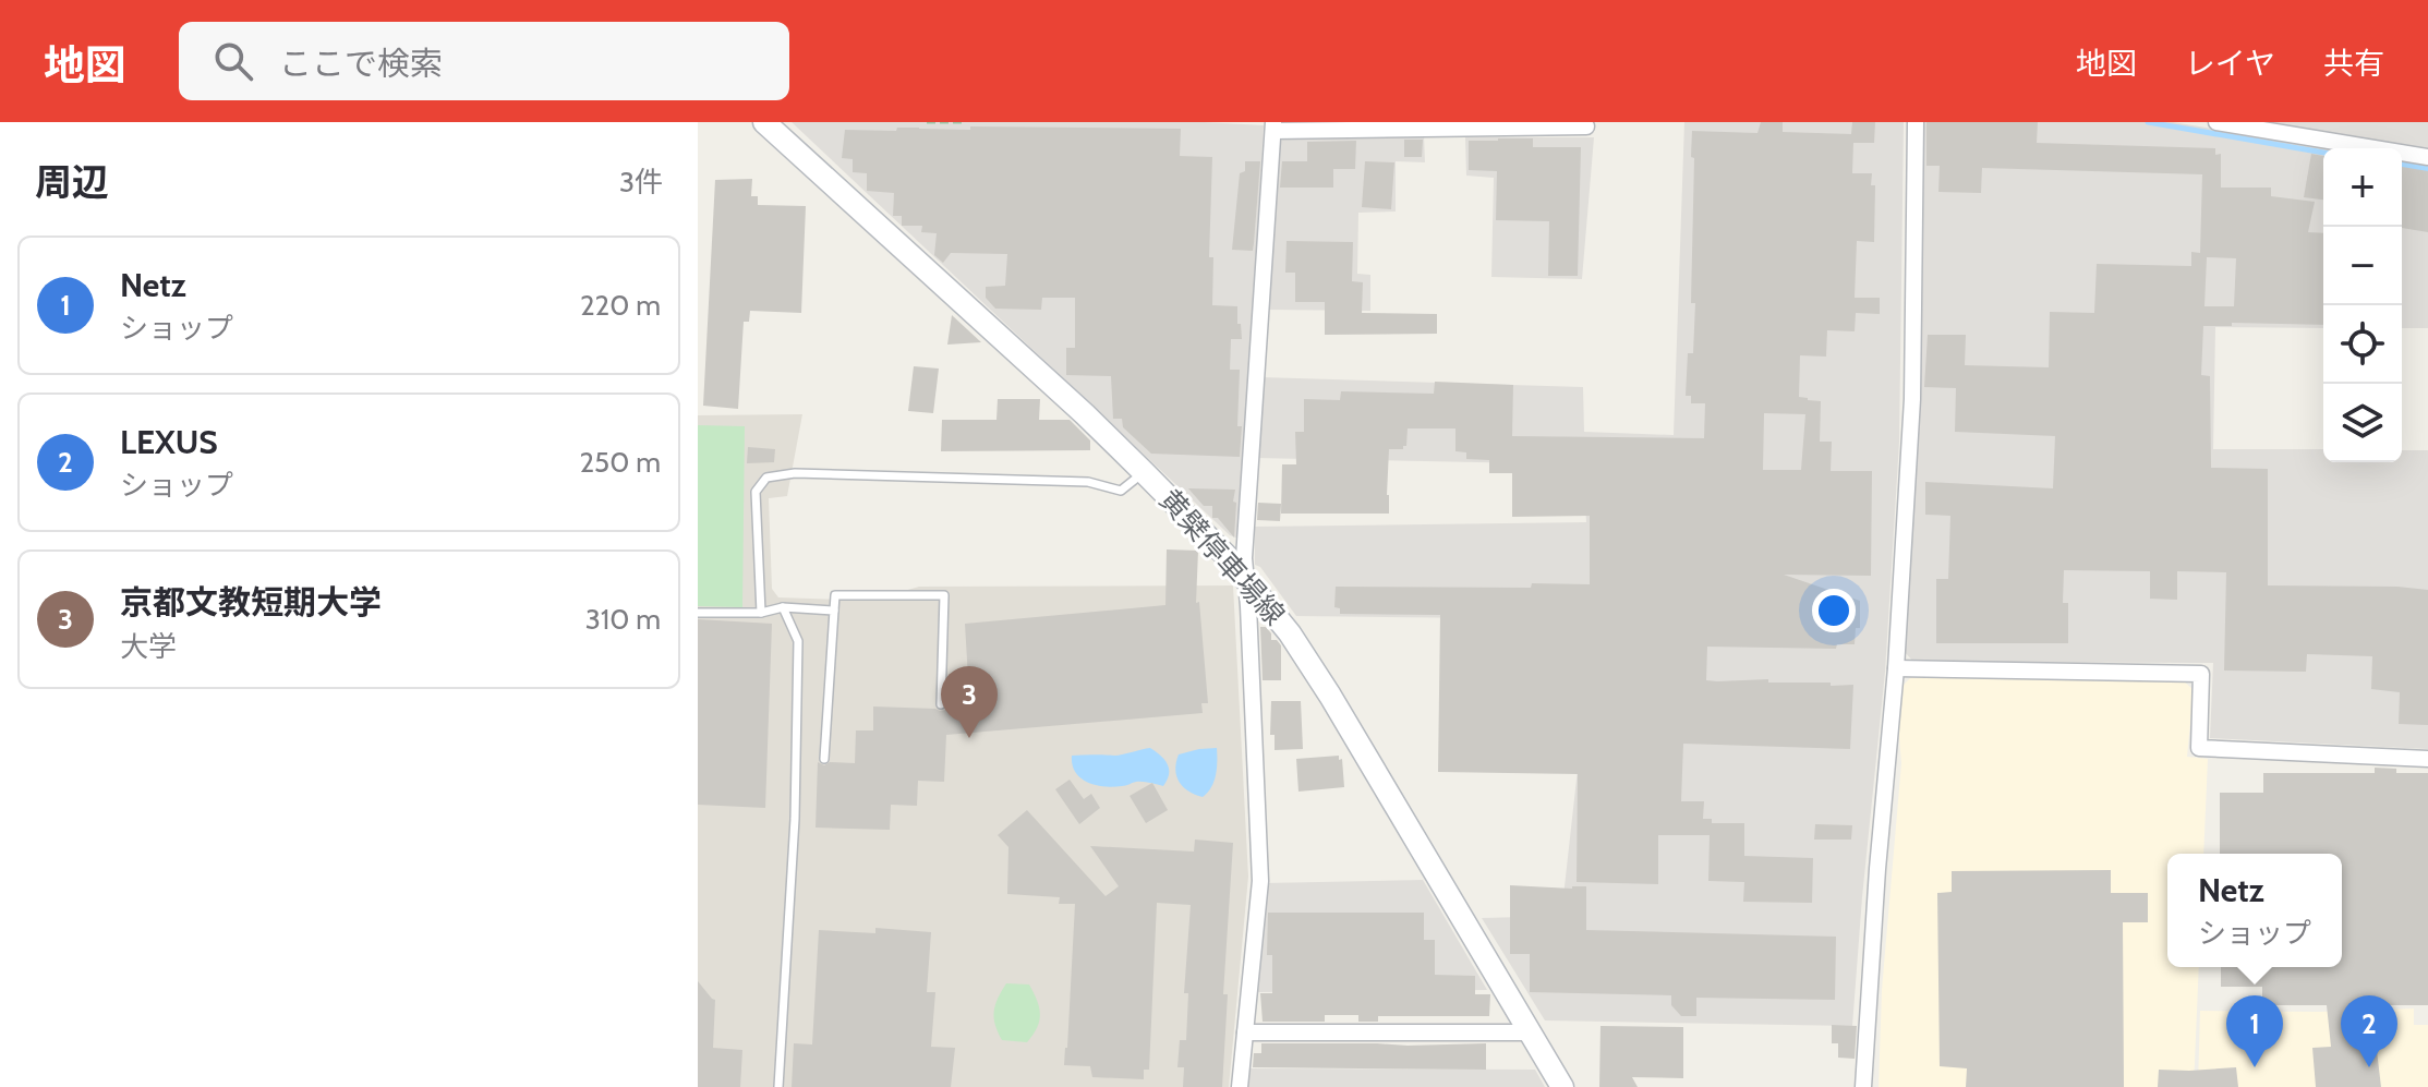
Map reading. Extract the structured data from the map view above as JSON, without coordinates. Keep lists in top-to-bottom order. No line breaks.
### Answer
{"streets":{"main road":["黄檗停車場線"]},"page":{"header":"地図","search":"ここで検索","nav":["地図","レイヤ","共有"],"heading":["周辺","3件"],"map_buttons":["+","−"],"list":[{"mark":"1","name":"Netz","note":"ショップ","value":"220 m"},{"mark":"2","name":"LEXUS","note":"ショップ","value":"250 m"},{"mark":"3","name":"京都文教短期大学","note":"大学","value":"310 m"}],"pins":["3","1","2"],"popup":["Netz","ショップ"]}}
